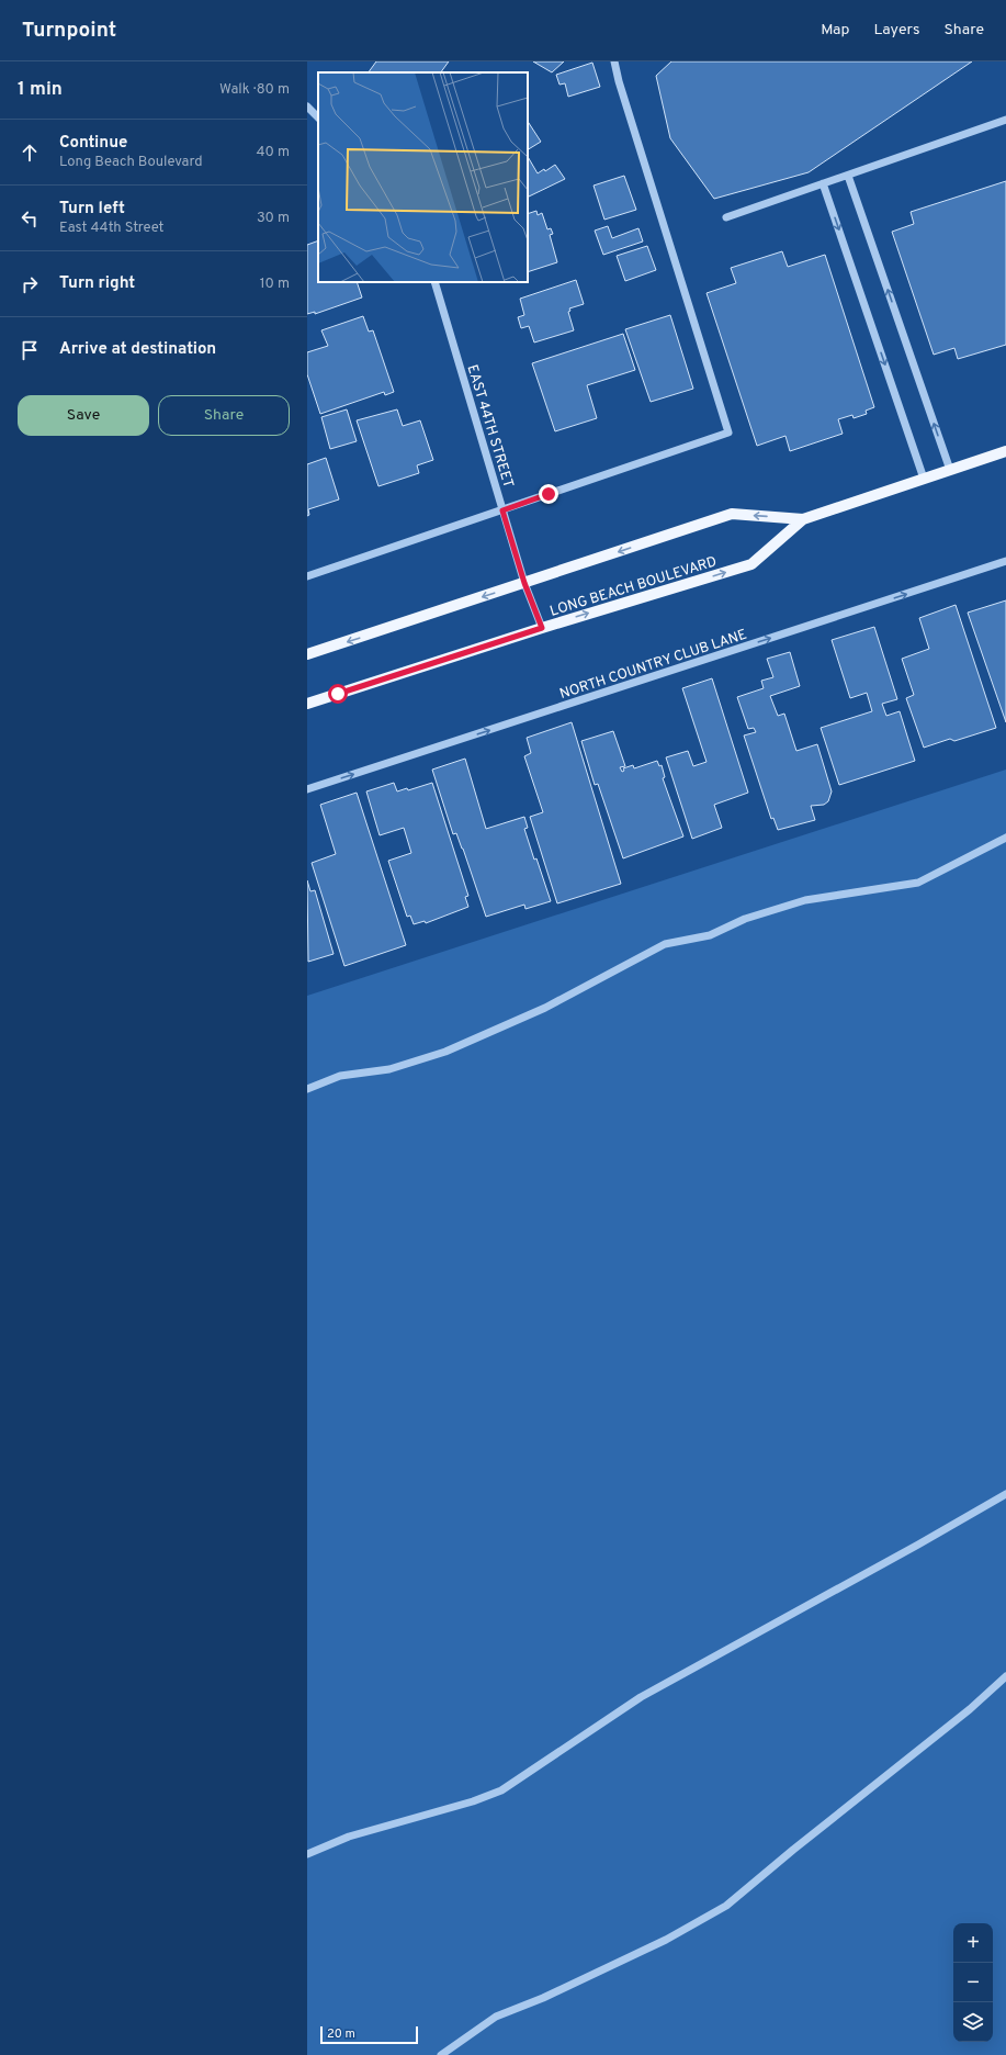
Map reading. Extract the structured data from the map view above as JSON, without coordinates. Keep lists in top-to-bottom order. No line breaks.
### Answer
{"streets":{"main road":["LONG BEACH BOULEVARD"],"street":["EAST 44TH STREET","NORTH COUNTRY CLUB LANE"]},"crossings":[["EAST 44TH STREET","LONG BEACH BOULEVARD"]],"one_way":["NORTH COUNTRY CLUB LANE"],"scale_bar":"20 m","page":{"header":"Turnpoint","nav":["Map","Layers","Share"],"heading":["1 min","Walk · 80 m"],"list":[["Continue","Long Beach Boulevard","40 m"],["Turn left","East 44th Street","30 m"],["Turn right","10 m"],"Arrive at destination"],"buttons":["Save","Share"],"map_buttons":["+","−"],"scale":"20 m"}}
